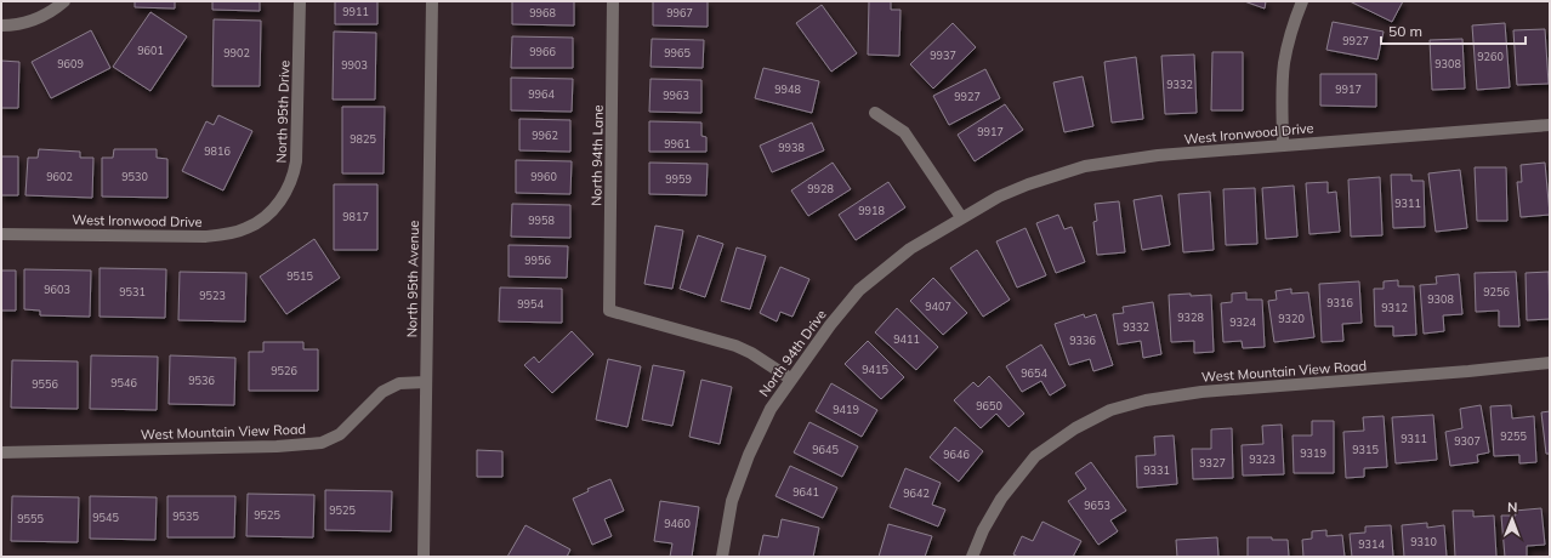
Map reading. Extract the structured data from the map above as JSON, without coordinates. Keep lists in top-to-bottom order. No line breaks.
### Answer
{"streets":{"street":["North 95th Drive","West Ironwood Drive","North 94th Lane","North 95th Avenue","North 94th Drive","West Mountain View Road"]},"crossings":[["North 95th Drive","West Ironwood Drive"],["West Ironwood Drive","North 94th Drive"],["North 94th Lane","North 94th Drive"],["North 95th Avenue","West Mountain View Road"]],"house_numbers":["9911","9968","9967","9927","9601","9966","9902","9965","9937","9260","9609","9308","9903","9332","9948","9917","9964","9963","9927","9917","9962","9825","9961","9938","9816","9602","9530","9960","9959","9928","9311","9918","9817","9958","9956","9515","9603","9531","9256","9523","9308","9316","9954","9407","9312","9328","9320","9324","9332","9411","9336","9415","9526","9654","9536","9546","9556","9650","9419","9255","9311","9307","9645","9315","9319","9646","9323","9327","9331","9641","9642","9653","9525","9525","9535","9545","9555","9460","9310","9314"],"scale_bar":"50 m","north":"top"}
